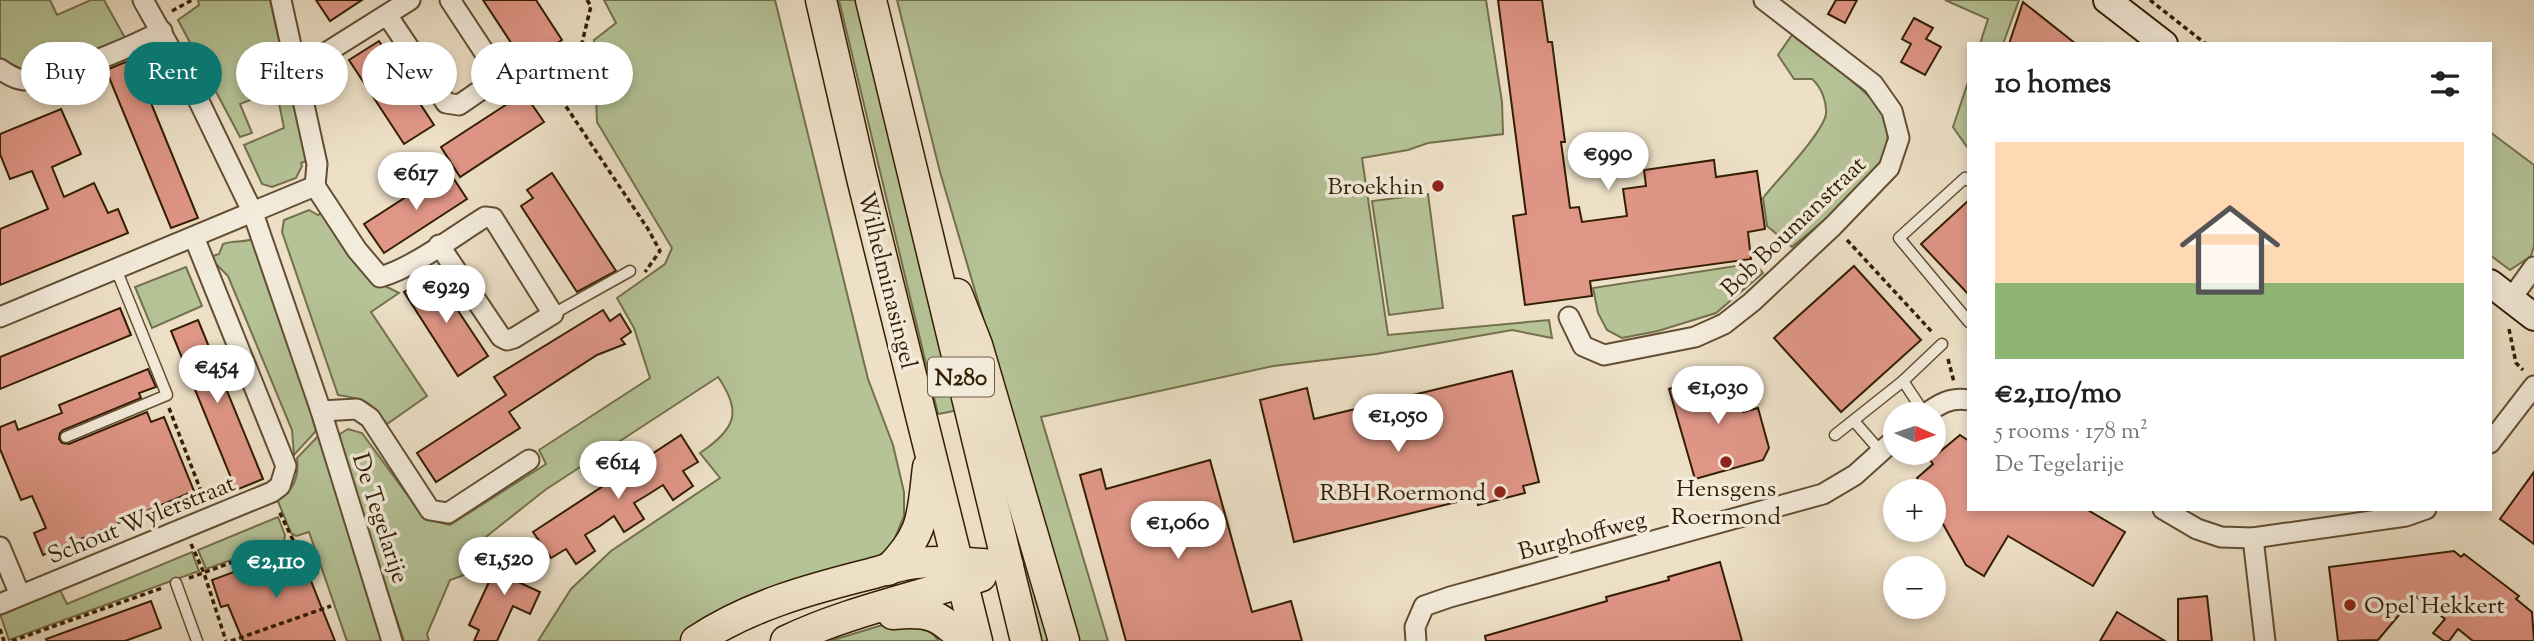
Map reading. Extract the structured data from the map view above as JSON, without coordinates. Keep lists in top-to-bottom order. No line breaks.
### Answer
{"streets":{"main road":["Wilhelminasingel","N280"],"street":["Bob Boumanstraat","De Tegelarije","Schout Wylerstraat","Burghoffweg"]},"crossings":[["Wilhelminasingel","N280"]],"places":["Broekhin","Hensgens Roermond","RBH Roermond","Opel Hekkert"],"north":"right","page":{"chip":["Buy","Rent","Filters","New","Apartment"],"heading":"10 homes","list":[{"name":"€2,110/mo","note":"5 rooms · 178 m² · De Tegelarije"}],"price":["€990","€617","€929","€454","€1,030","€1,050","€614","€1,060","€1,520","€2,110"],"map_buttons":["+","−"]}}
